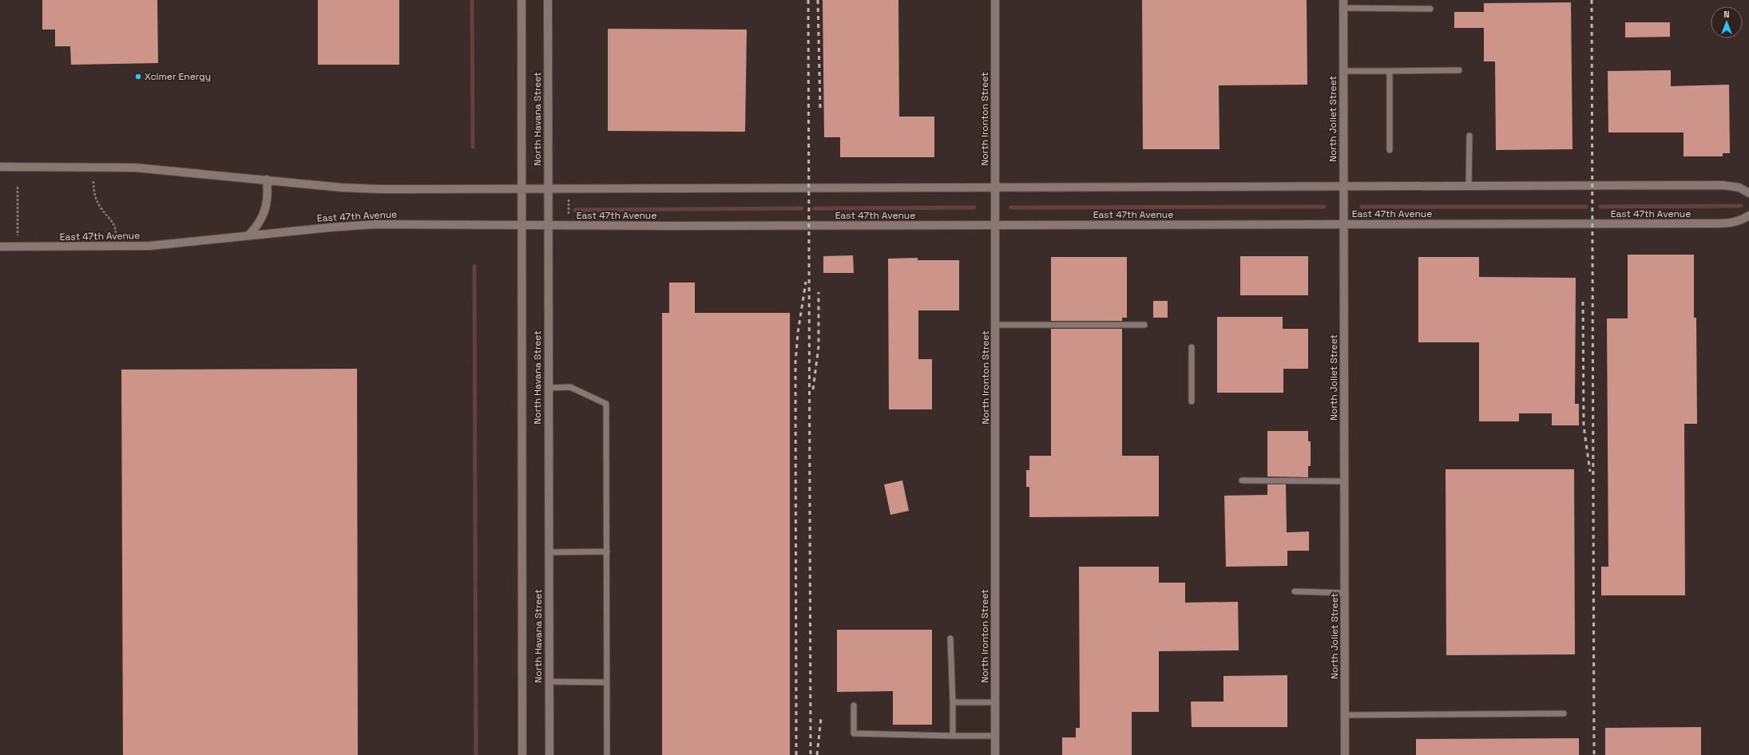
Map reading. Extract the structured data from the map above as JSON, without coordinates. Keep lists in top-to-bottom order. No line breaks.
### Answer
{"streets":{"main road":["North Havana Street","North Ironton Street","North Joliet Street","East 47th Avenue"]},"crossings":[["North Havana Street","East 47th Avenue"],["North Ironton Street","East 47th Avenue"],["North Joliet Street","East 47th Avenue"]],"places":["Xcimer Energy"],"north":"top"}
